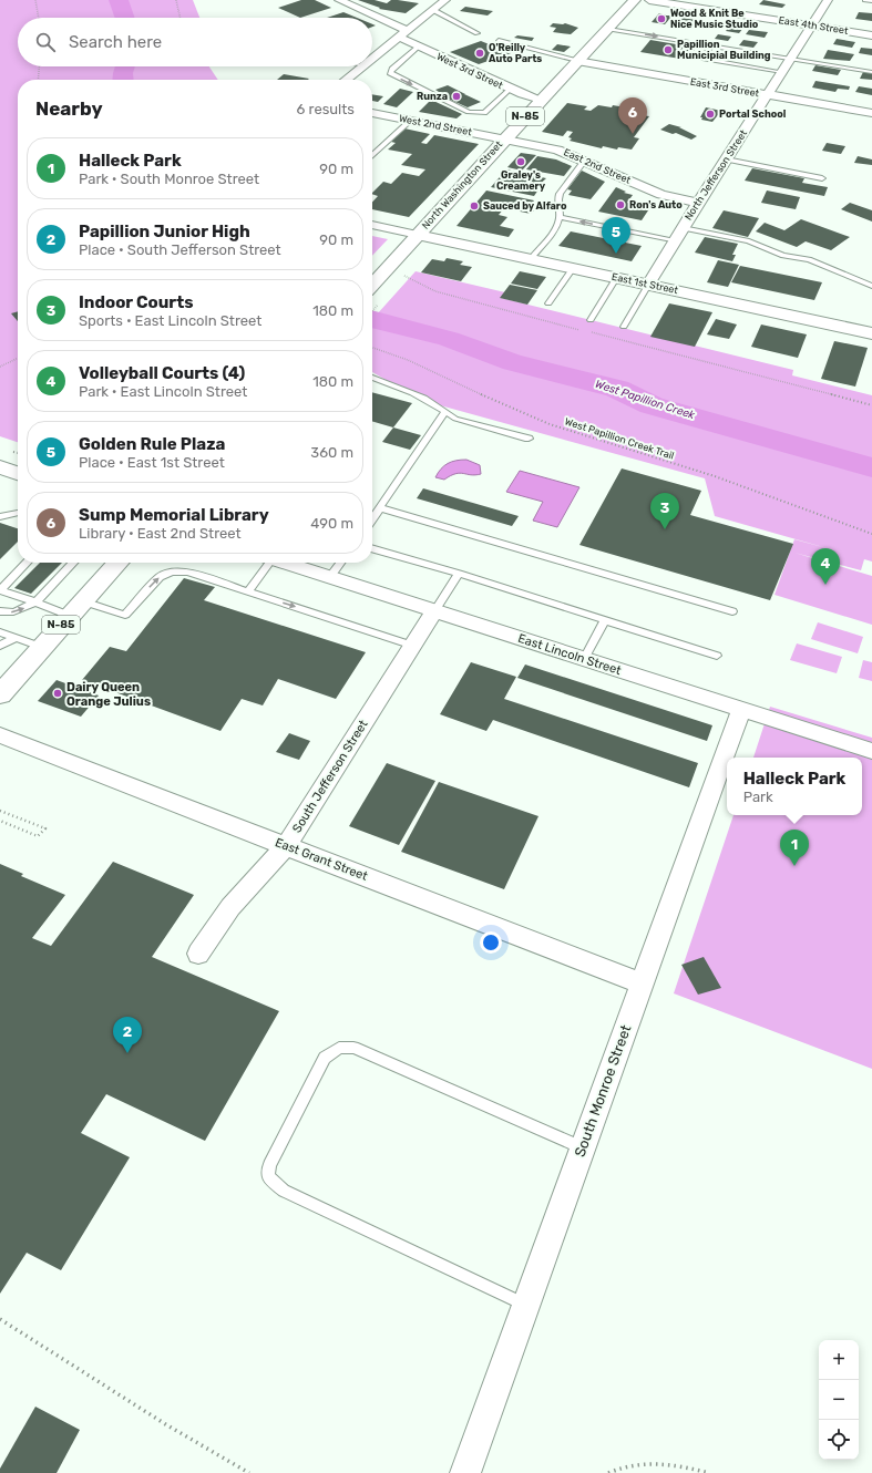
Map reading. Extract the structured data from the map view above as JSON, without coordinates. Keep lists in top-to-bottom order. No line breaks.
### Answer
{"streets":{"main road":["N-85","North Washington Street","East 1st Street"],"street":["East 4th Street","West 3rd Street","East 3rd Street","West 2nd Street","East 2nd Street","North Jefferson Street","East Lincoln Street","South Jefferson Street","East Grant Street","South Monroe Street"],"path":["West Papillion Creek Trail"]},"crossings":[["East 4th Street","North Jefferson Street"],["West 3rd Street","North Washington Street"],["East 3rd Street","North Jefferson Street"],["East 3rd Street","North Washington Street"],["N-85","North Washington Street"],["N-85","East 1st Street"],["West 2nd Street","East 2nd Street"],["West 2nd Street","North Washington Street"],["East 2nd Street","North Washington Street"],["North Jefferson Street","East 1st Street"],["North Washington Street","East 1st Street"],["East Lincoln Street","South Jefferson Street"],["East Lincoln Street","South Monroe Street"],["South Jefferson Street","East Grant Street"],["East Grant Street","South Monroe Street"]],"water":["West Papillion Creek"],"places":["Wood & Knit Be Nice Music Studio","Papillion Municipial Building","O'Reilly Auto Parts","Runza","Portal School","Graley's Creamery","Ron's Auto","Sauced by Alfaro","Dairy Queen Orange Julius"],"page":{"search":"Search here","heading":["Nearby","6 results"],"pins":["6","5","3","4","1","2"],"list":[{"mark":"1","name":"Halleck Park","note":"Park · South Monroe Street","value":"90 m"},{"mark":"2","name":"Papillion Junior High","note":"Place · South Jefferson Street","value":"90 m"},{"mark":"3","name":"Indoor Courts","note":"Sports · East Lincoln Street","value":"180 m"},{"mark":"4","name":"Volleyball Courts (4)","note":"Park · East Lincoln Street","value":"180 m"},{"mark":"5","name":"Golden Rule Plaza","note":"Place · East 1st Street","value":"360 m"},{"mark":"6","name":"Sump Memorial Library","note":"Library · East 2nd Street","value":"490 m"}],"popup":["Halleck Park","Park"],"map_buttons":["+","−"]}}
